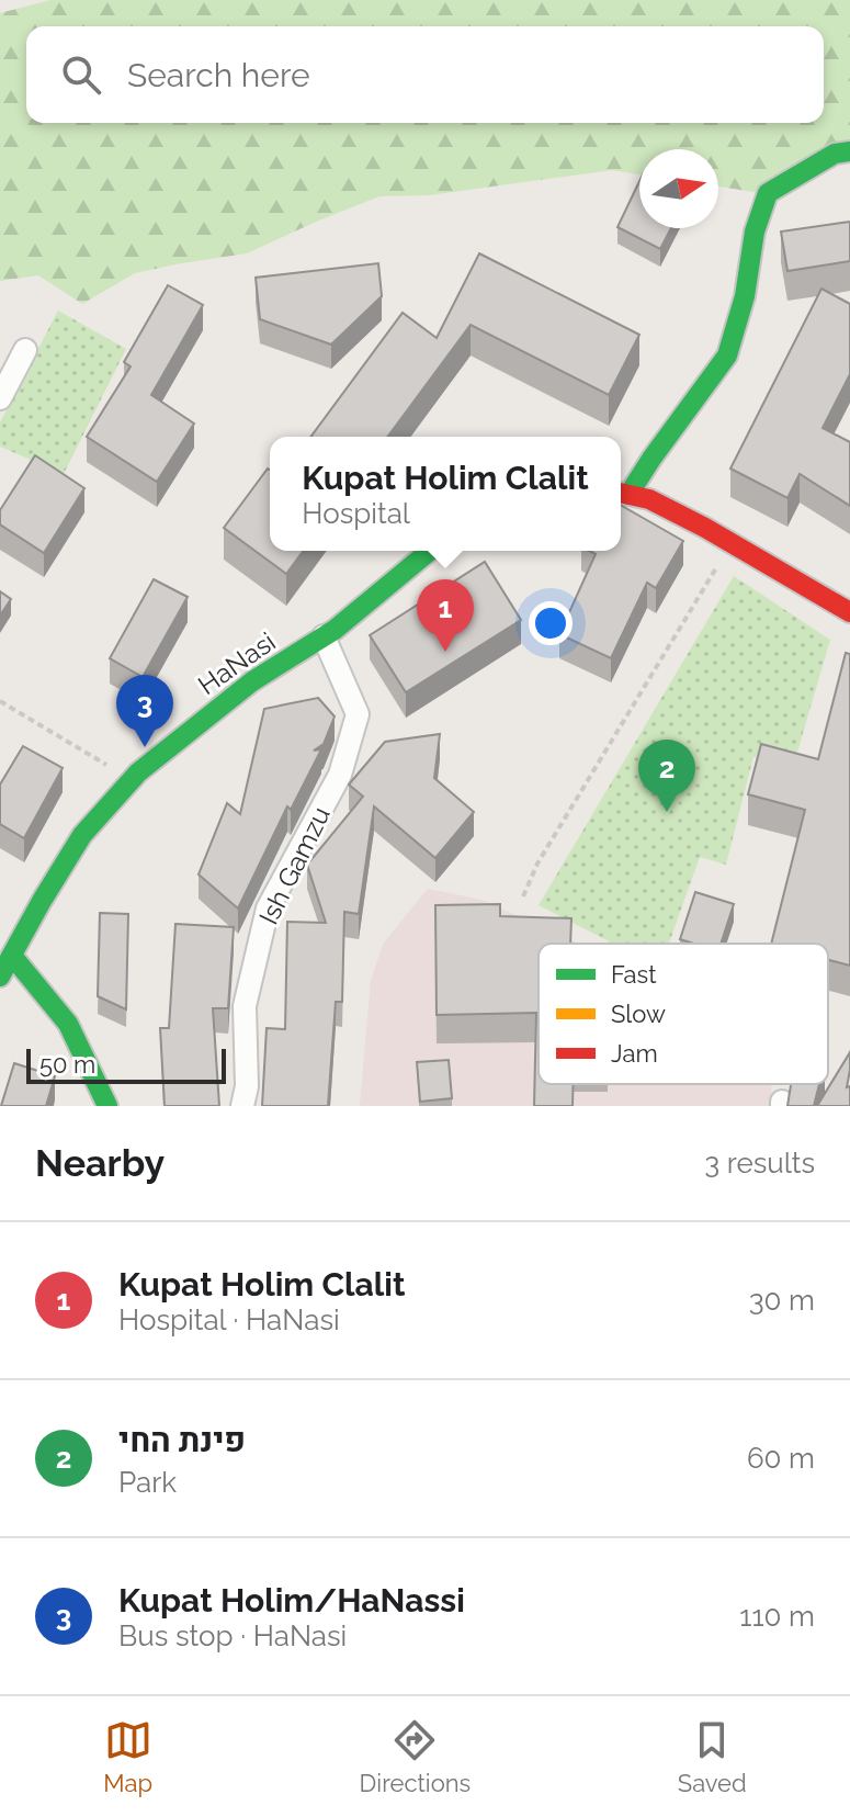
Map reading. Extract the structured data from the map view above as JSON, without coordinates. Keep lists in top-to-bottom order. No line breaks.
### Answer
{"streets":{"street":["HaNasi","Ish Gamzu"]},"crossings":[["HaNasi","Ish Gamzu"]],"legend":["Fast","Slow","Jam"],"scale_bar":"50 m","north":"right","page":{"search":"Search here","popup":["Kupat Holim Clalit","Hospital"],"pins":["1","3","2"],"scale":"50 m","heading":["Nearby","3 results"],"list":[{"mark":"1","name":"Kupat Holim Clalit","note":"Hospital · HaNasi","value":"30 m"},{"mark":"2","name":"פינת החי","note":"Park","value":"60 m"},{"mark":"3","name":"Kupat Holim/HaNassi","note":"Bus stop · HaNasi","value":"110 m"}],"nav":["Map","Directions","Saved"]}}
